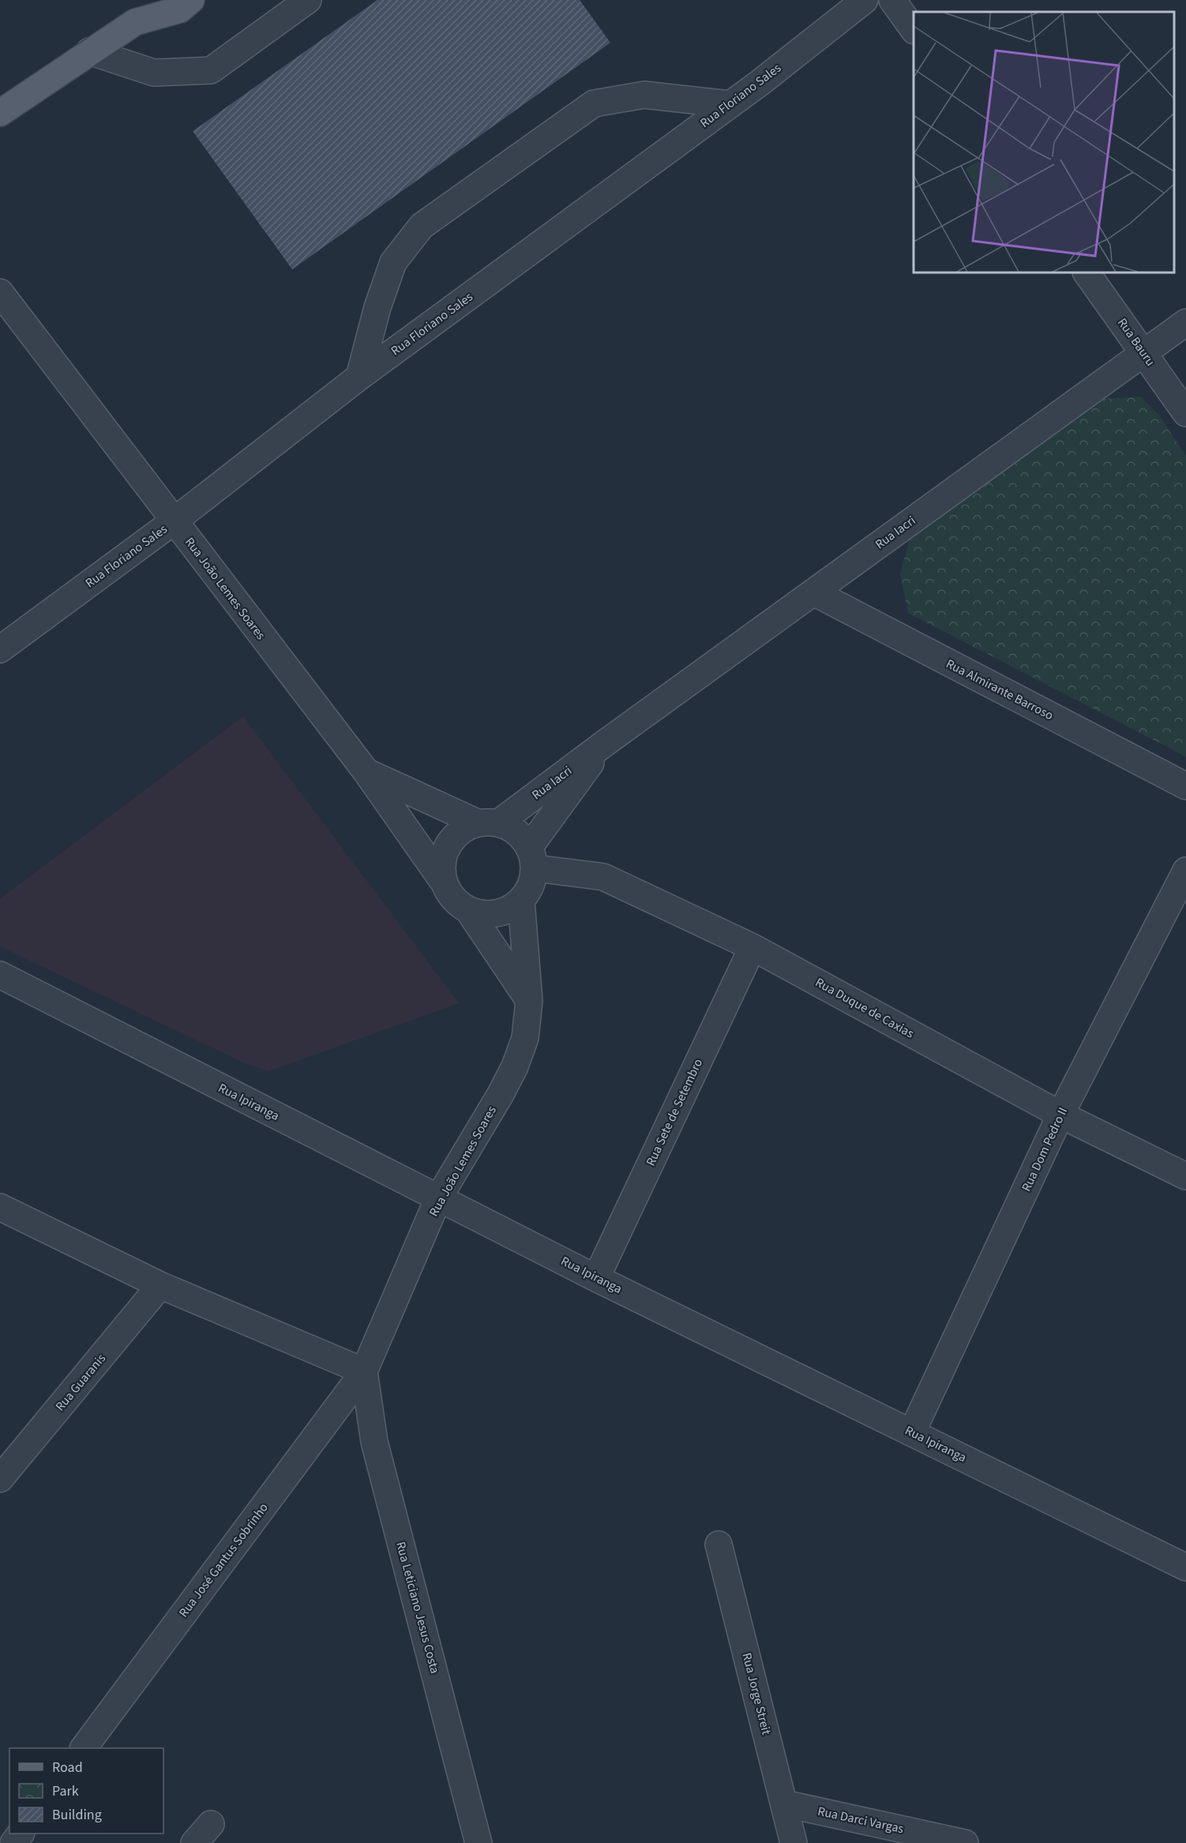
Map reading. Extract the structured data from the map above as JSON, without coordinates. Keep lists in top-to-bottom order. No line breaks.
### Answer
{"streets":{"street":["Rua Floriano Sales","Rua Bauru","Rua Iacri","Rua João Lemes Soares","Rua Almirante Barroso","Rua Duque de Caxias","Rua Ipiranga","Rua Sete de Setembro","Rua Dom Pedro II","Rua Guaranis","Rua José Gantus Sobrinho","Rua Leticiano Jesus Costa","Rua Jorge Streit","Rua Darci Vargas"]},"crossings":[["Rua Floriano Sales","Rua João Lemes Soares"],["Rua Bauru","Rua Iacri"],["Rua Iacri","Rua João Lemes Soares"],["Rua Iacri","Rua Almirante Barroso"],["Rua Iacri","Rua Duque de Caxias"],["Rua João Lemes Soares","Rua Duque de Caxias"],["Rua João Lemes Soares","Rua Ipiranga"],["Rua João Lemes Soares","Rua José Gantus Sobrinho"],["Rua João Lemes Soares","Rua Leticiano Jesus Costa"],["Rua Duque de Caxias","Rua Sete de Setembro"],["Rua Duque de Caxias","Rua Dom Pedro II"],["Rua Ipiranga","Rua Sete de Setembro"],["Rua Ipiranga","Rua Dom Pedro II"],["Rua José Gantus Sobrinho","Rua Leticiano Jesus Costa"],["Rua Jorge Streit","Rua Darci Vargas"]],"legend":["Road","Park","Building"]}
